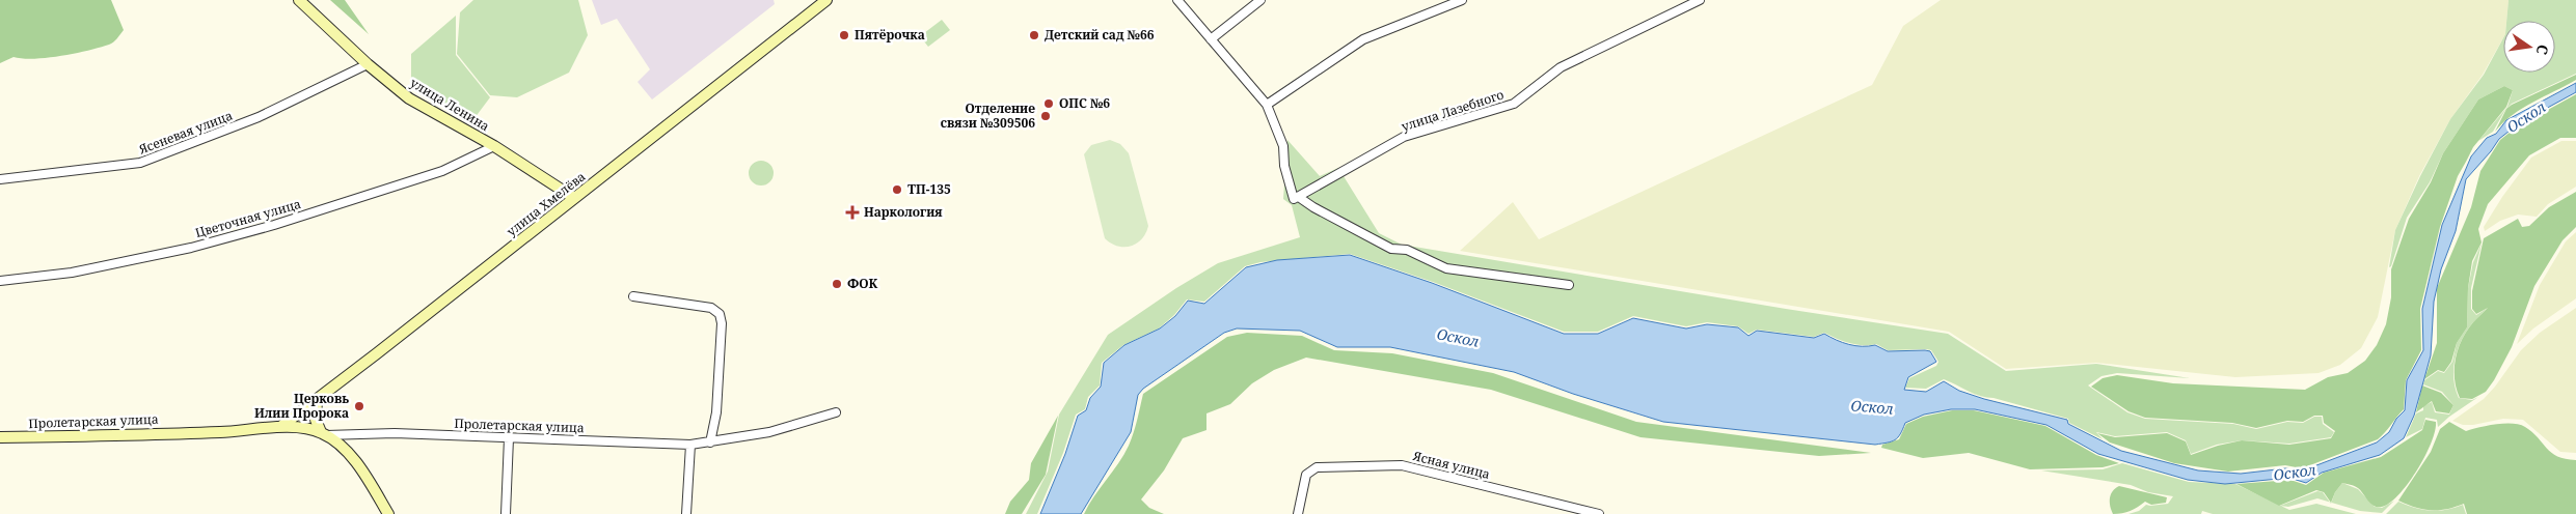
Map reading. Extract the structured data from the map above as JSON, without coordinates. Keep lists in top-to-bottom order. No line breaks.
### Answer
{"streets":{"main road":["улица Ленина","улица Хмелёва","Пролетарская улица"],"street":["улица Лазебного","Ясеневая улица","Цветочная улица","Ясная улица"]},"crossings":[["улица Ленина","Ясеневая улица"],["улица Ленина","улица Хмелёва"],["улица Ленина","Цветочная улица"],["улица Хмелёва","Пролетарская улица"]],"water":["Оскол"],"places":{"other":["Пятёрочка","Детский сад №66","ОПС №6","Отделение связи №309506","ТП-135","ФОК","Церковь Илии Пророка"],"health":["Наркология"]},"north":"right"}
